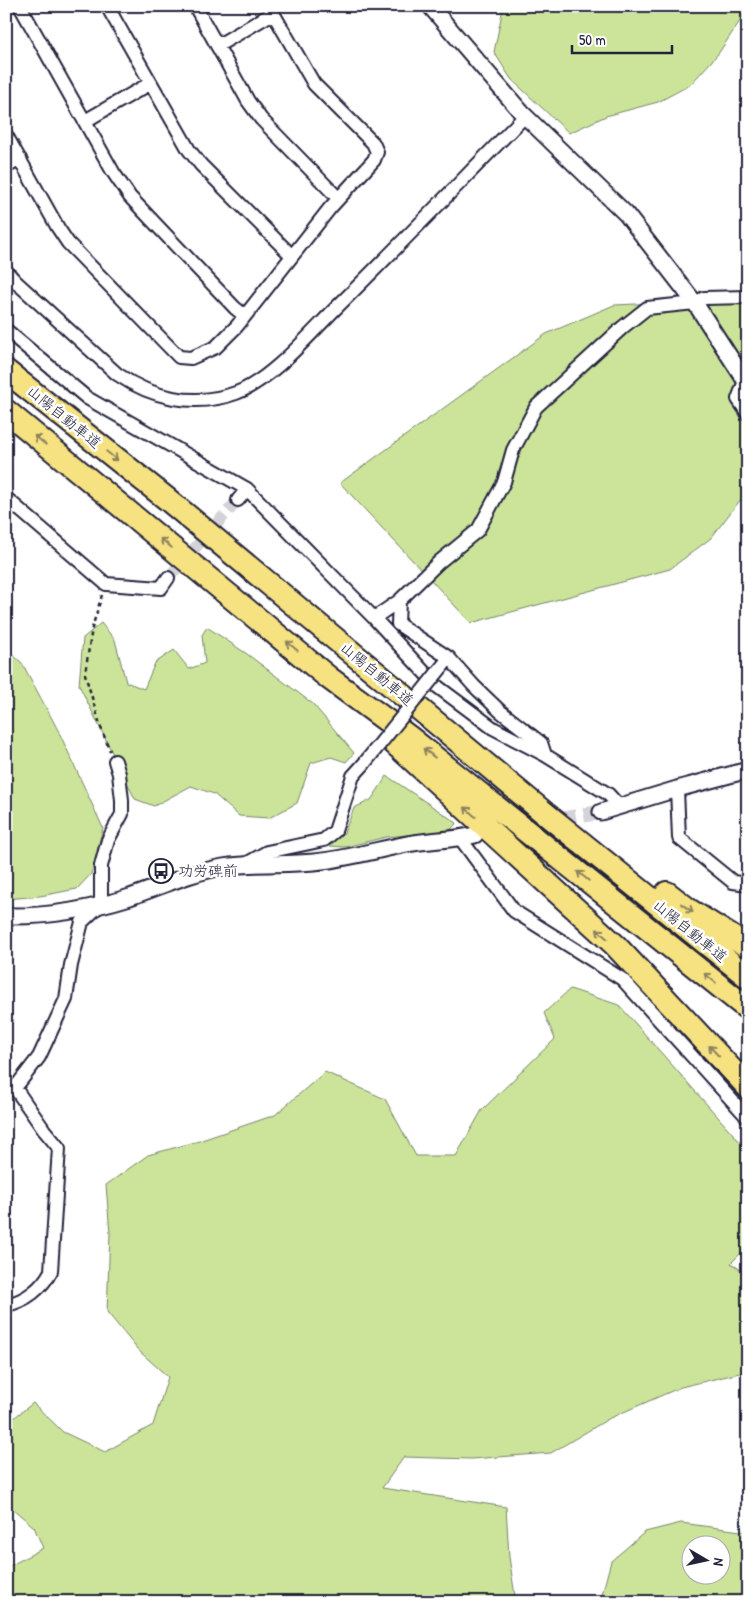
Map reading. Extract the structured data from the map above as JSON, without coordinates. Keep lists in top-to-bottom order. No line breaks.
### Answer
{"streets":{"highway":["山陽自動車道"]},"places":{"bus stop":["功労碑前"]},"scale_bar":"50 m","north":"right"}
